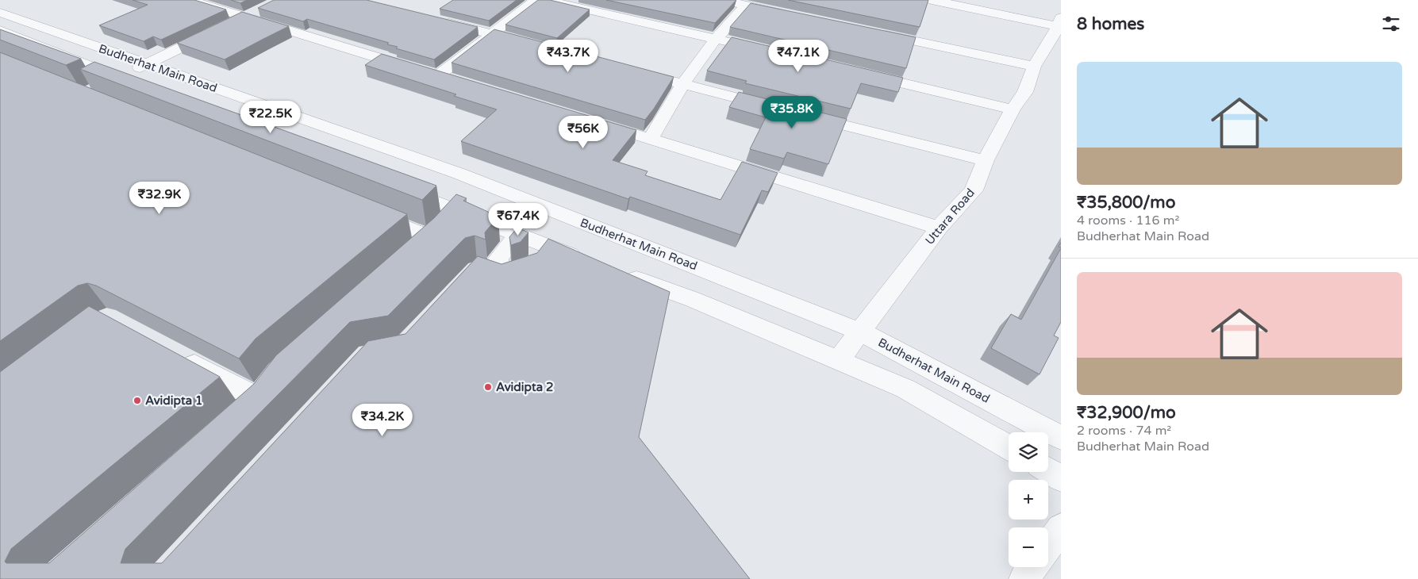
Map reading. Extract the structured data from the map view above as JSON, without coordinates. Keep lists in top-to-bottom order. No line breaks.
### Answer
{"streets":{"street":["Budherhat Main Road","Uttara Road"]},"crossings":[["Budherhat Main Road","Uttara Road"]],"places":["Avidipta 2","Avidipta 1"],"page":{"heading":"8 homes","price":["₹43.7K","₹47.1K","₹35.8K","₹22.5K","₹56K","₹32.9K","₹67.4K","₹34.2K"],"list":[{"name":"₹35,800/mo","note":"4 rooms · 116 m² · Budherhat Main Road"},{"name":"₹32,900/mo","note":"2 rooms · 74 m² · Budherhat Main Road"}],"map_buttons":["+","−"]}}
